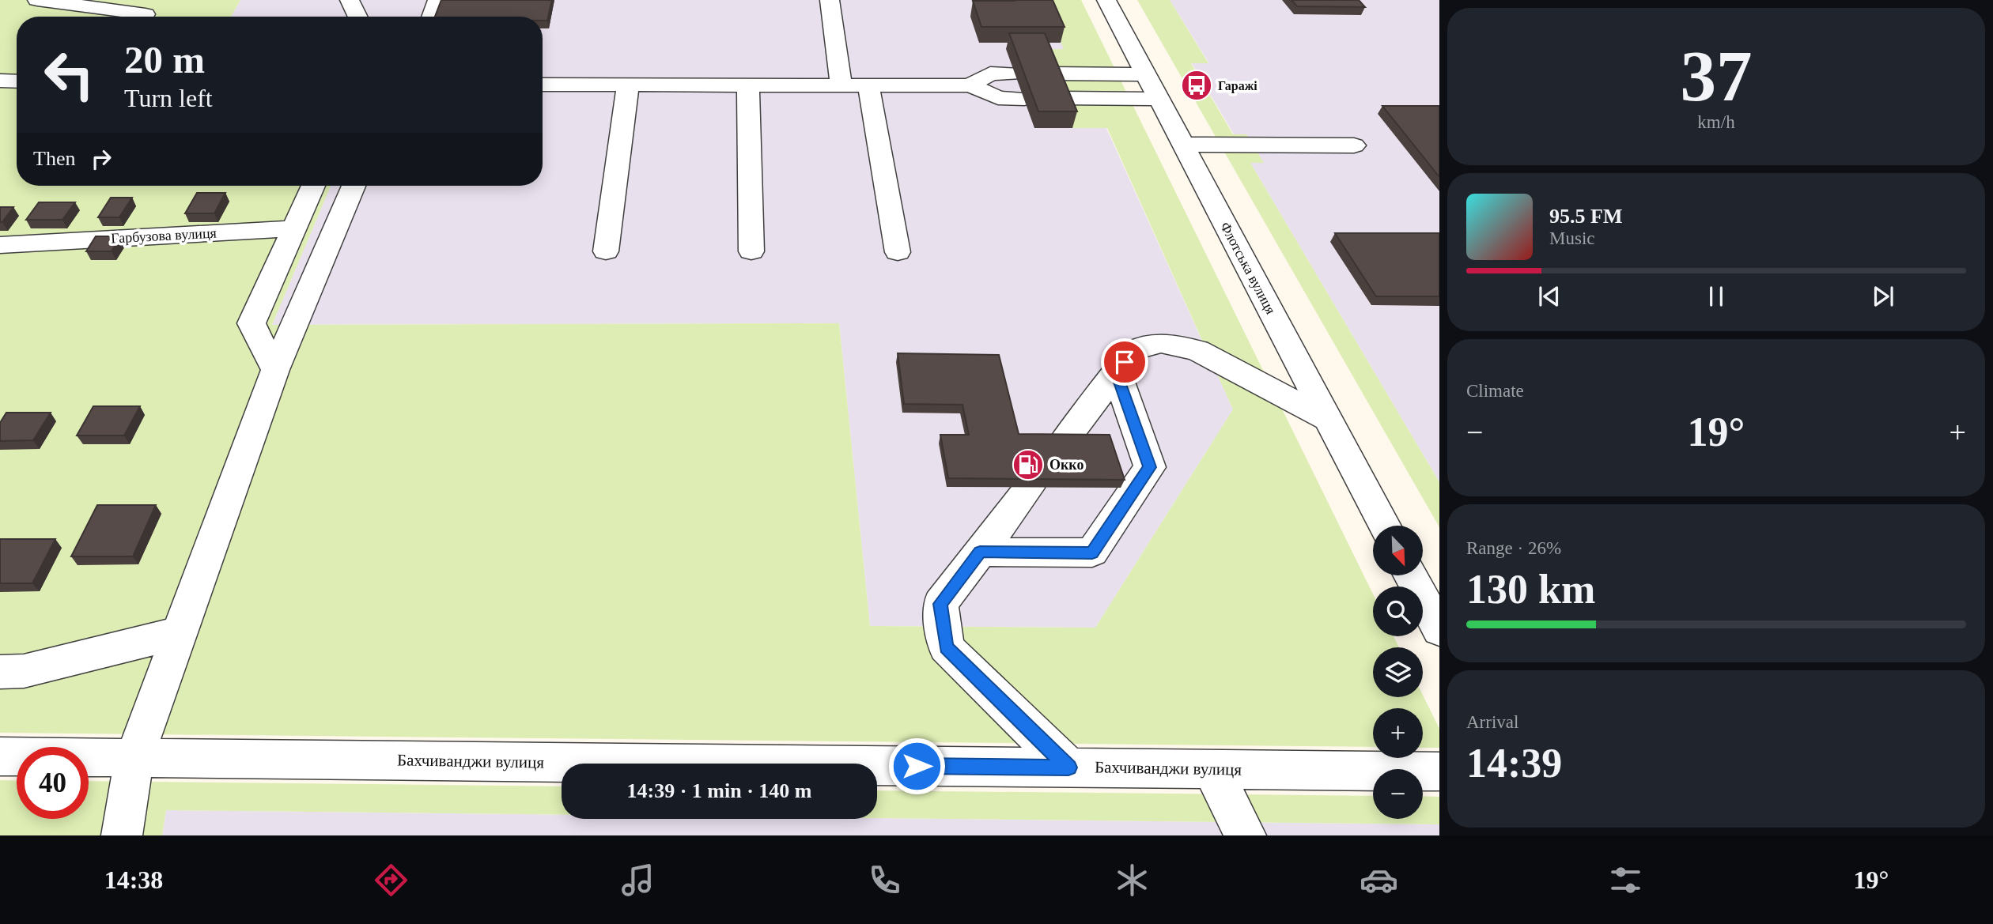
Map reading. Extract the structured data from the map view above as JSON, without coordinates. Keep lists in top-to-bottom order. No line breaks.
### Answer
{"streets":{"street":["Гарбузова вулиця","Флотська вулиця","Бахчиванджи вулиця"]},"places":{"bus stop":["Гаражі"],"fuel station":["Окко"]},"north":"bottom right","page":{"tile":[["37","km/h"],"Climate",["Range · 26%","130 km"],["Arrival","14:39"]],"turn":["20 m","Turn left"],"then":"Then","song":["95.5 FM","Music"],"heat":["−","19°","+"],"map_buttons":["+","−"],"limit":"40","trip":"14:39 · 1 min · 140 m","tabs":["14:38","19°"]}}
